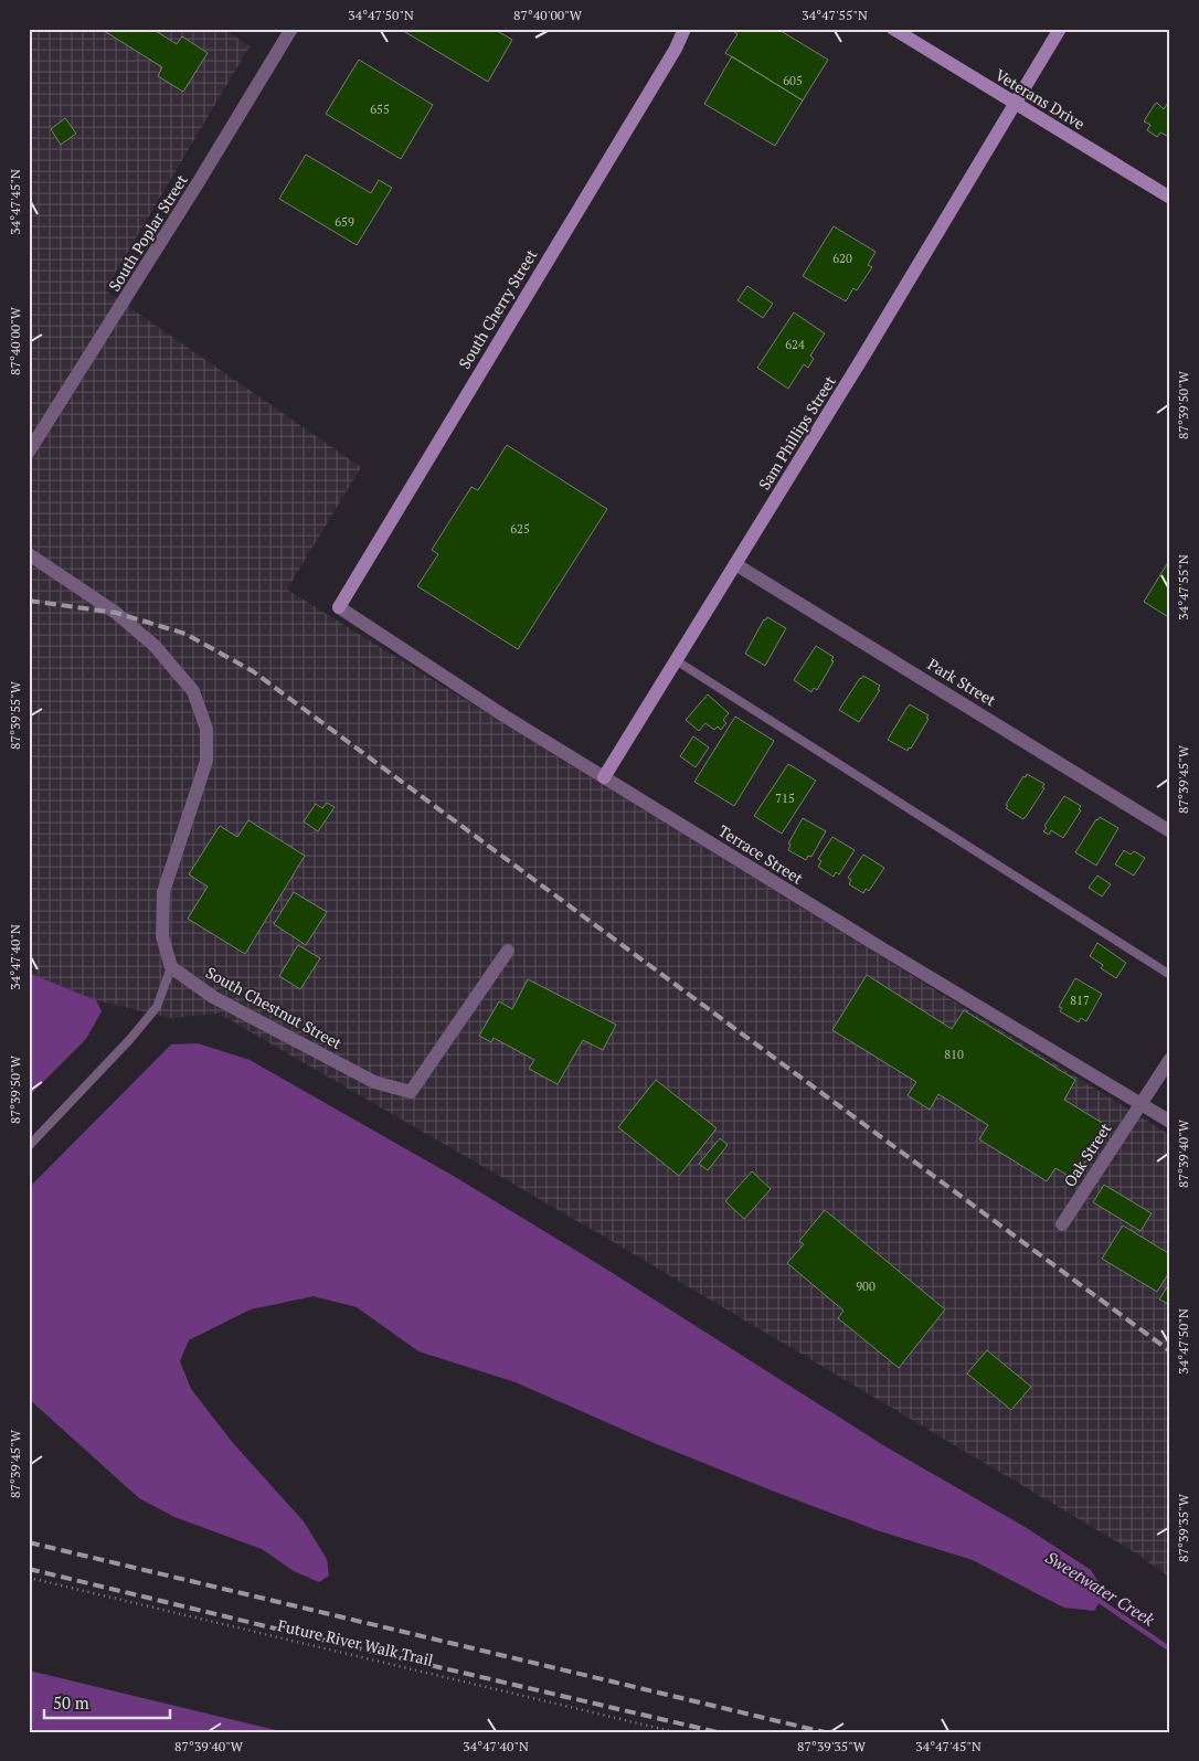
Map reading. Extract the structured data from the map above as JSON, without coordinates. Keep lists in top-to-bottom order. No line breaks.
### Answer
{"streets":{"street":["Veterans Drive","South Poplar Street","South Cherry Street","Sam Phillips Street","Park Street","Terrace Street","South Chestnut Street","Oak Street"],"path":["Future River Walk Trail"]},"crossings":[["Veterans Drive","Sam Phillips Street"],["South Cherry Street","Terrace Street"],["Sam Phillips Street","Park Street"],["Sam Phillips Street","Terrace Street"],["Terrace Street","Oak Street"]],"water":["Sweetwater Creek"],"house_numbers":["605","655","659","620","624","625","715","817","810","900"],"scale_bar":"50 m","coordinates":["34°47'50\"N","87°40'00\"W","34°47'55\"N","34°47'45\"N","87°39'50\"W","87°39'55\"W","87°39'45\"W","34°47'40\"N","87°39'40\"W","87°39'35\"W"]}
